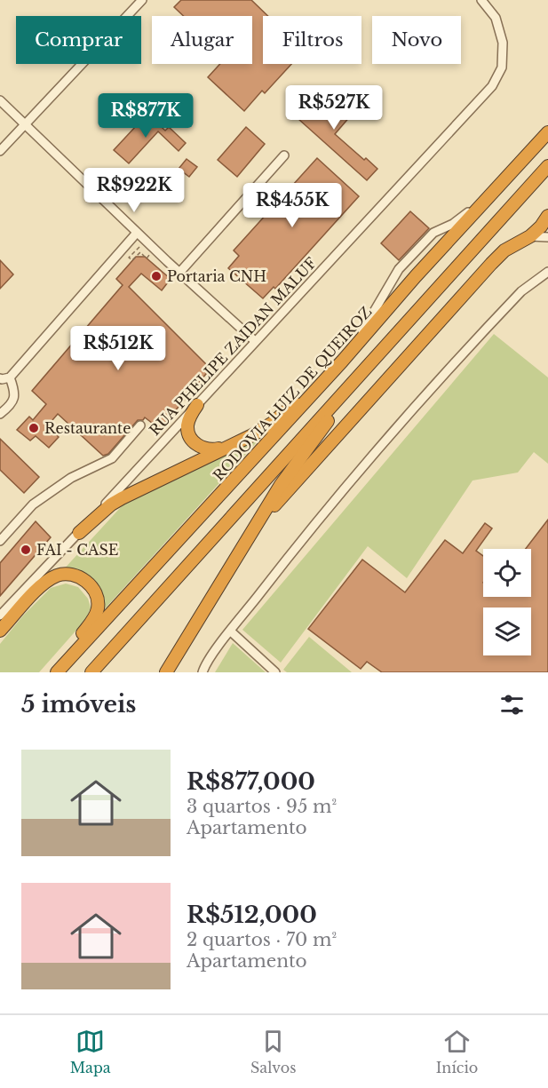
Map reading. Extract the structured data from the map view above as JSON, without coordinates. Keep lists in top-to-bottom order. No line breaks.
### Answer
{"streets":{"highway":["RODOVIA LUIZ DE QUEIROZ"],"street":["RUA PHELIPE ZAIDAN MALUF"]},"places":["Portaria CNH","Restaurante","FAI - CASE"],"page":{"chip":["Comprar","Alugar","Filtros","Novo"],"price":["R$527K","R$877K","R$922K","R$455K","R$512K"],"heading":"5 imóveis","list":[{"name":"R$877,000","note":"3 quartos · 95 m² · Apartamento"},{"name":"R$512,000","note":"2 quartos · 70 m² · Apartamento"}],"tabs":["Mapa","Salvos","Início"]}}
